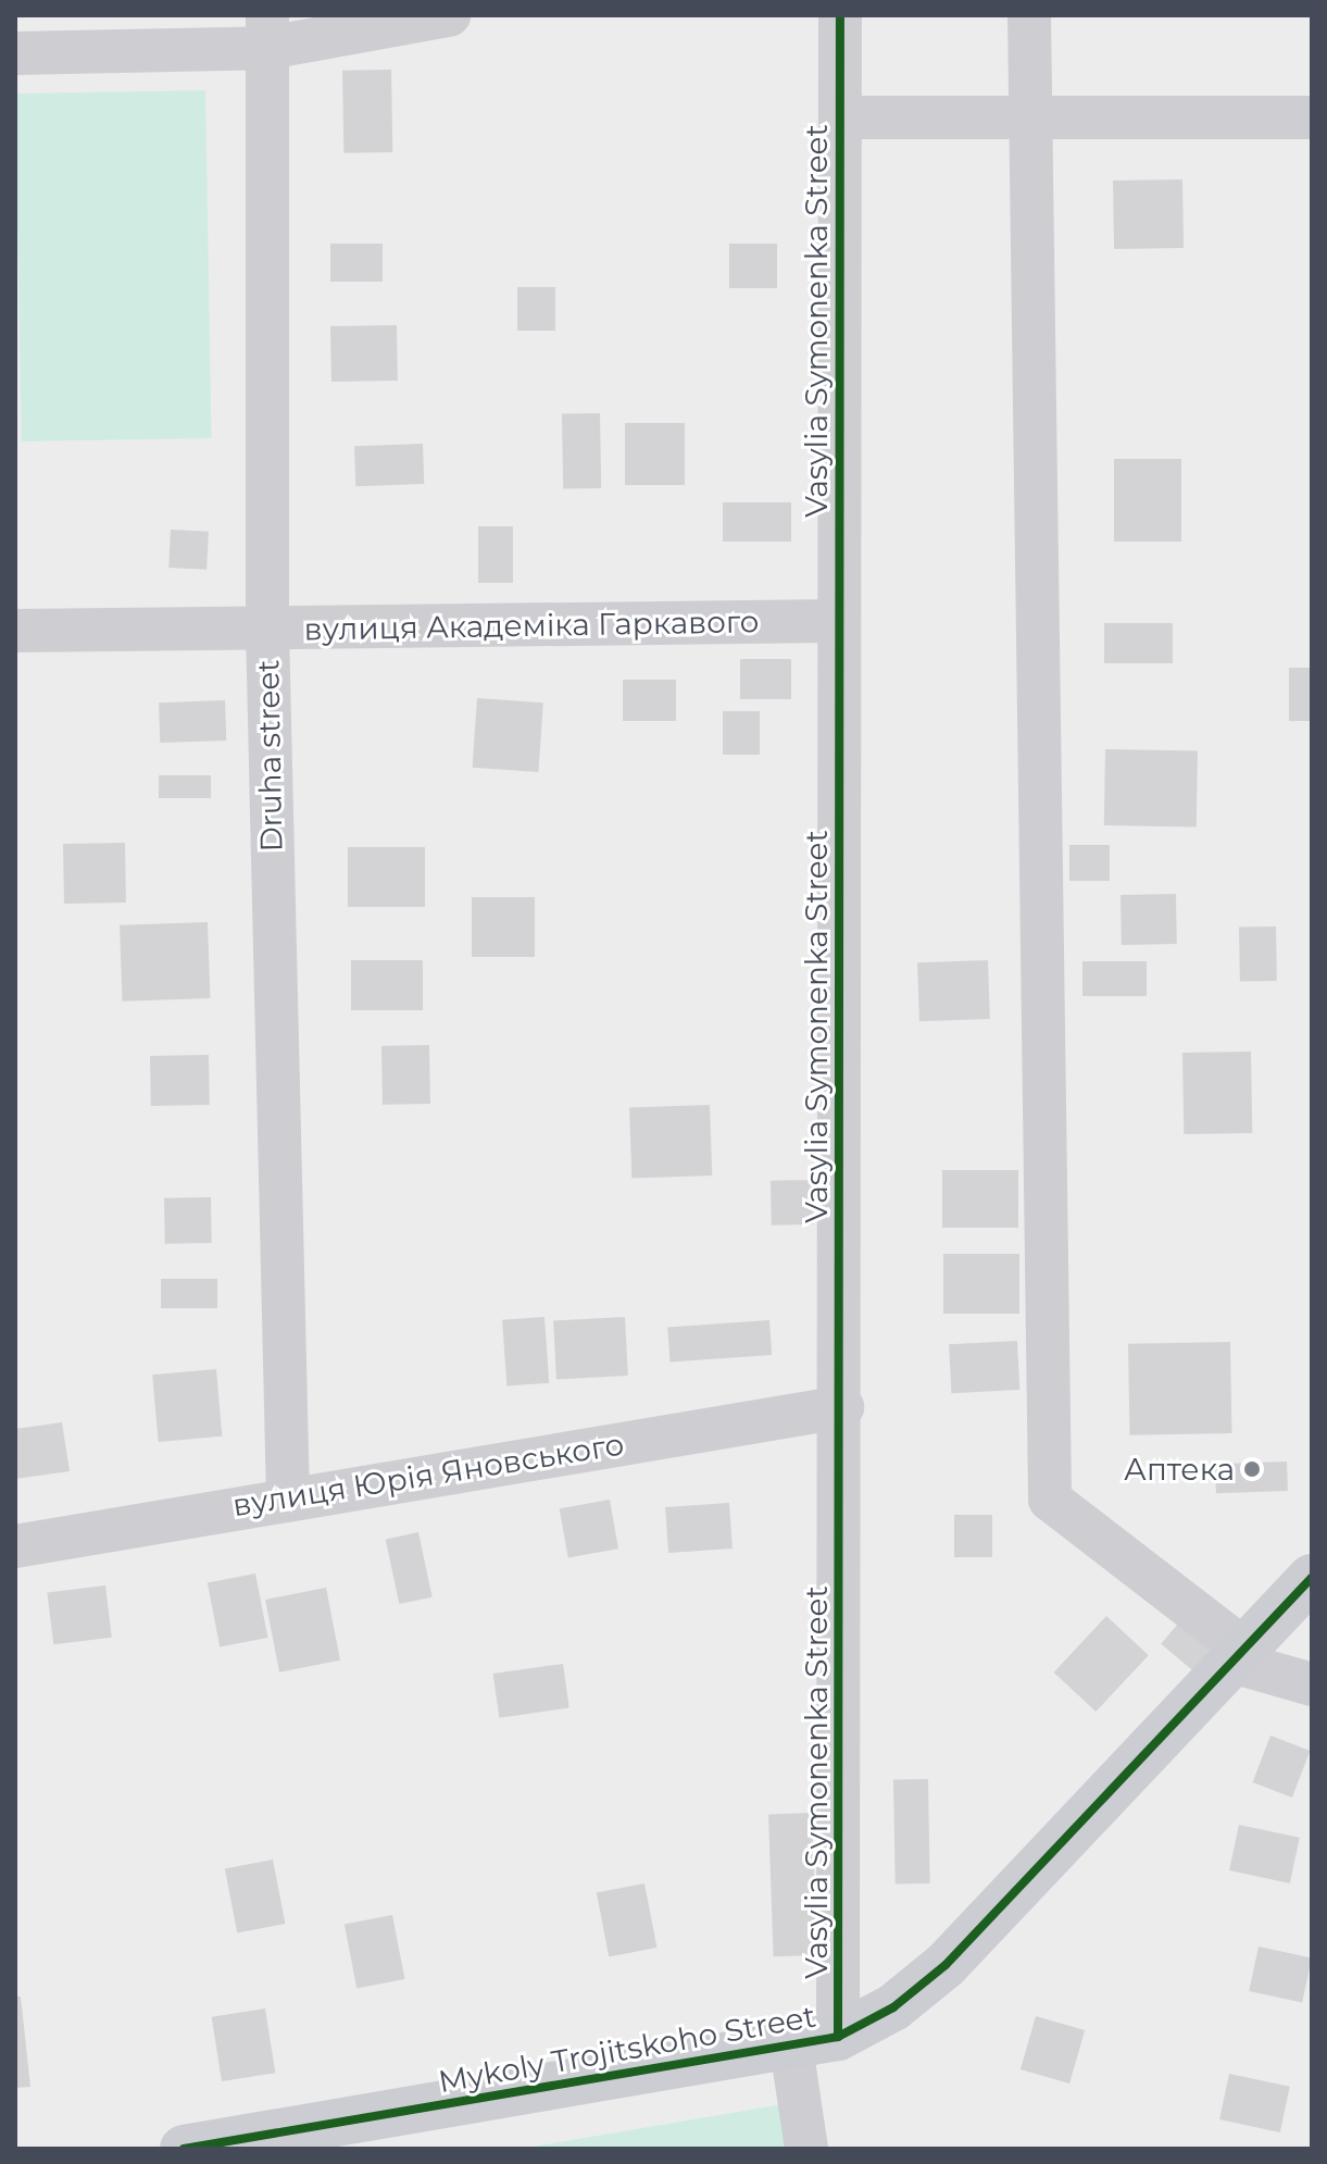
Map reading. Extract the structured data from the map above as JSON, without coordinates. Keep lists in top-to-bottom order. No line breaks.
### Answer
{"streets":{"street":["Vasylia Symonenka Street","вулиця Академіка Гаркавого","Druha street","вулиця Юрія Яновського","Mykoly Trojitskoho Street"]},"crossings":[["Vasylia Symonenka Street","вулиця Академіка Гаркавого"],["Vasylia Symonenka Street","вулиця Юрія Яновського"],["Vasylia Symonenka Street","Mykoly Trojitskoho Street"],["вулиця Академіка Гаркавого","Druha street"],["Druha street","вулиця Юрія Яновського"]],"places":["Аптека"]}
